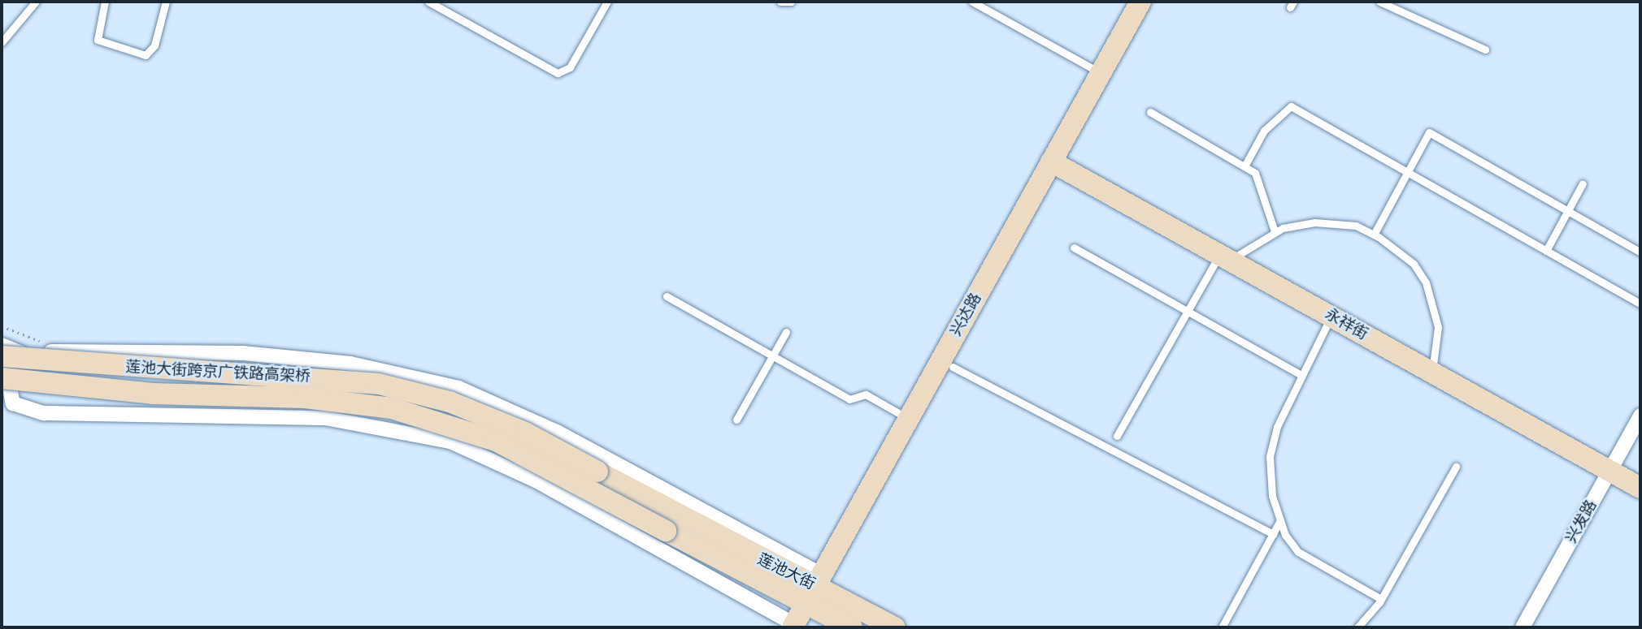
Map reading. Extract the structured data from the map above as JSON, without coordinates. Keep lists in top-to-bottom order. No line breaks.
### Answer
{"streets":{"main road":["兴达路","永祥街","莲池大街跨京广铁路高架桥","莲池大街"],"street":["兴发路"]},"crossings":[["兴达路","永祥街"],["兴达路","莲池大街"],["永祥街","兴发路"],["莲池大街跨京广铁路高架桥","莲池大街"]]}
